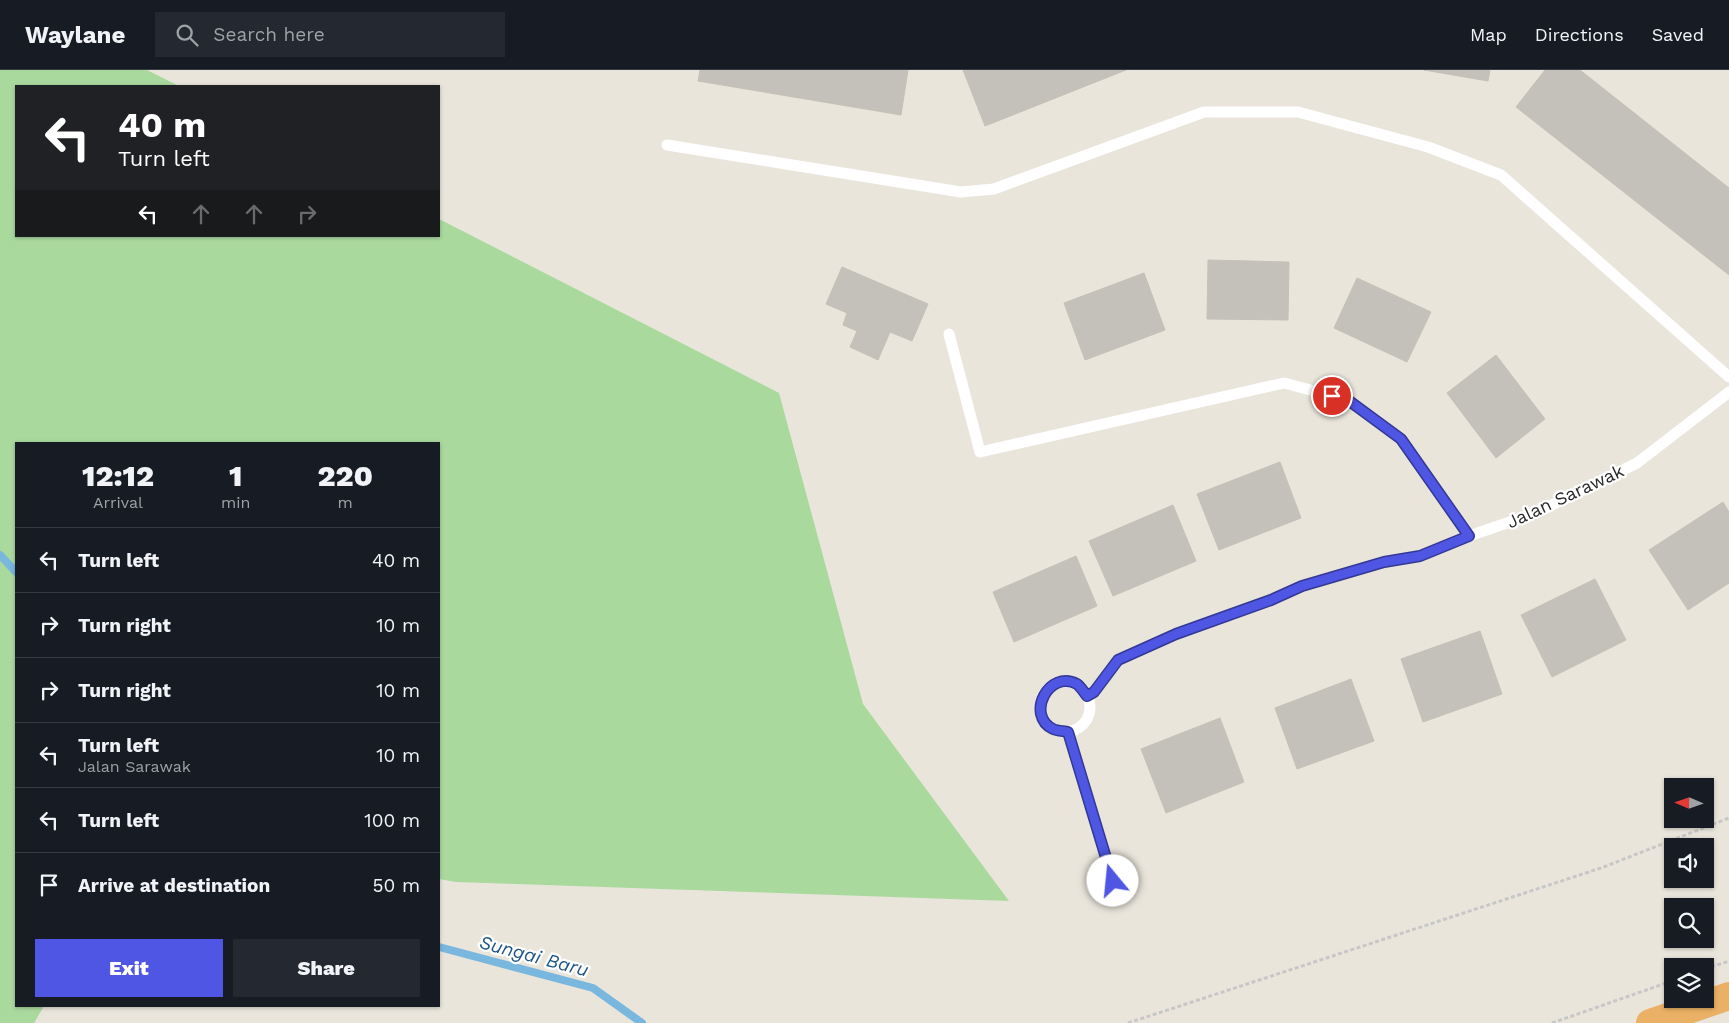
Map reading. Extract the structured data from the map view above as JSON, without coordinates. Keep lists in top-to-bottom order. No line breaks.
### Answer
{"streets":{"lane":["Jalan Sarawak"]},"water":["Sungai Baru"],"north":"left","page":{"header":"Waylane","search":"Search here","nav":["Map","Directions","Saved"],"turn":["40 m","Turn left"],"eta":["12:12","Arrival","1","min","220","m"],"list":[{"name":"Turn left","value":"40 m"},{"name":"Turn right","value":"10 m"},{"name":"Turn right","value":"10 m"},{"name":"Turn left","note":"Jalan Sarawak","value":"10 m"},{"name":"Turn left","value":"100 m"},{"name":"Arrive at destination","value":"50 m"}],"buttons":["Exit","Share"]}}
